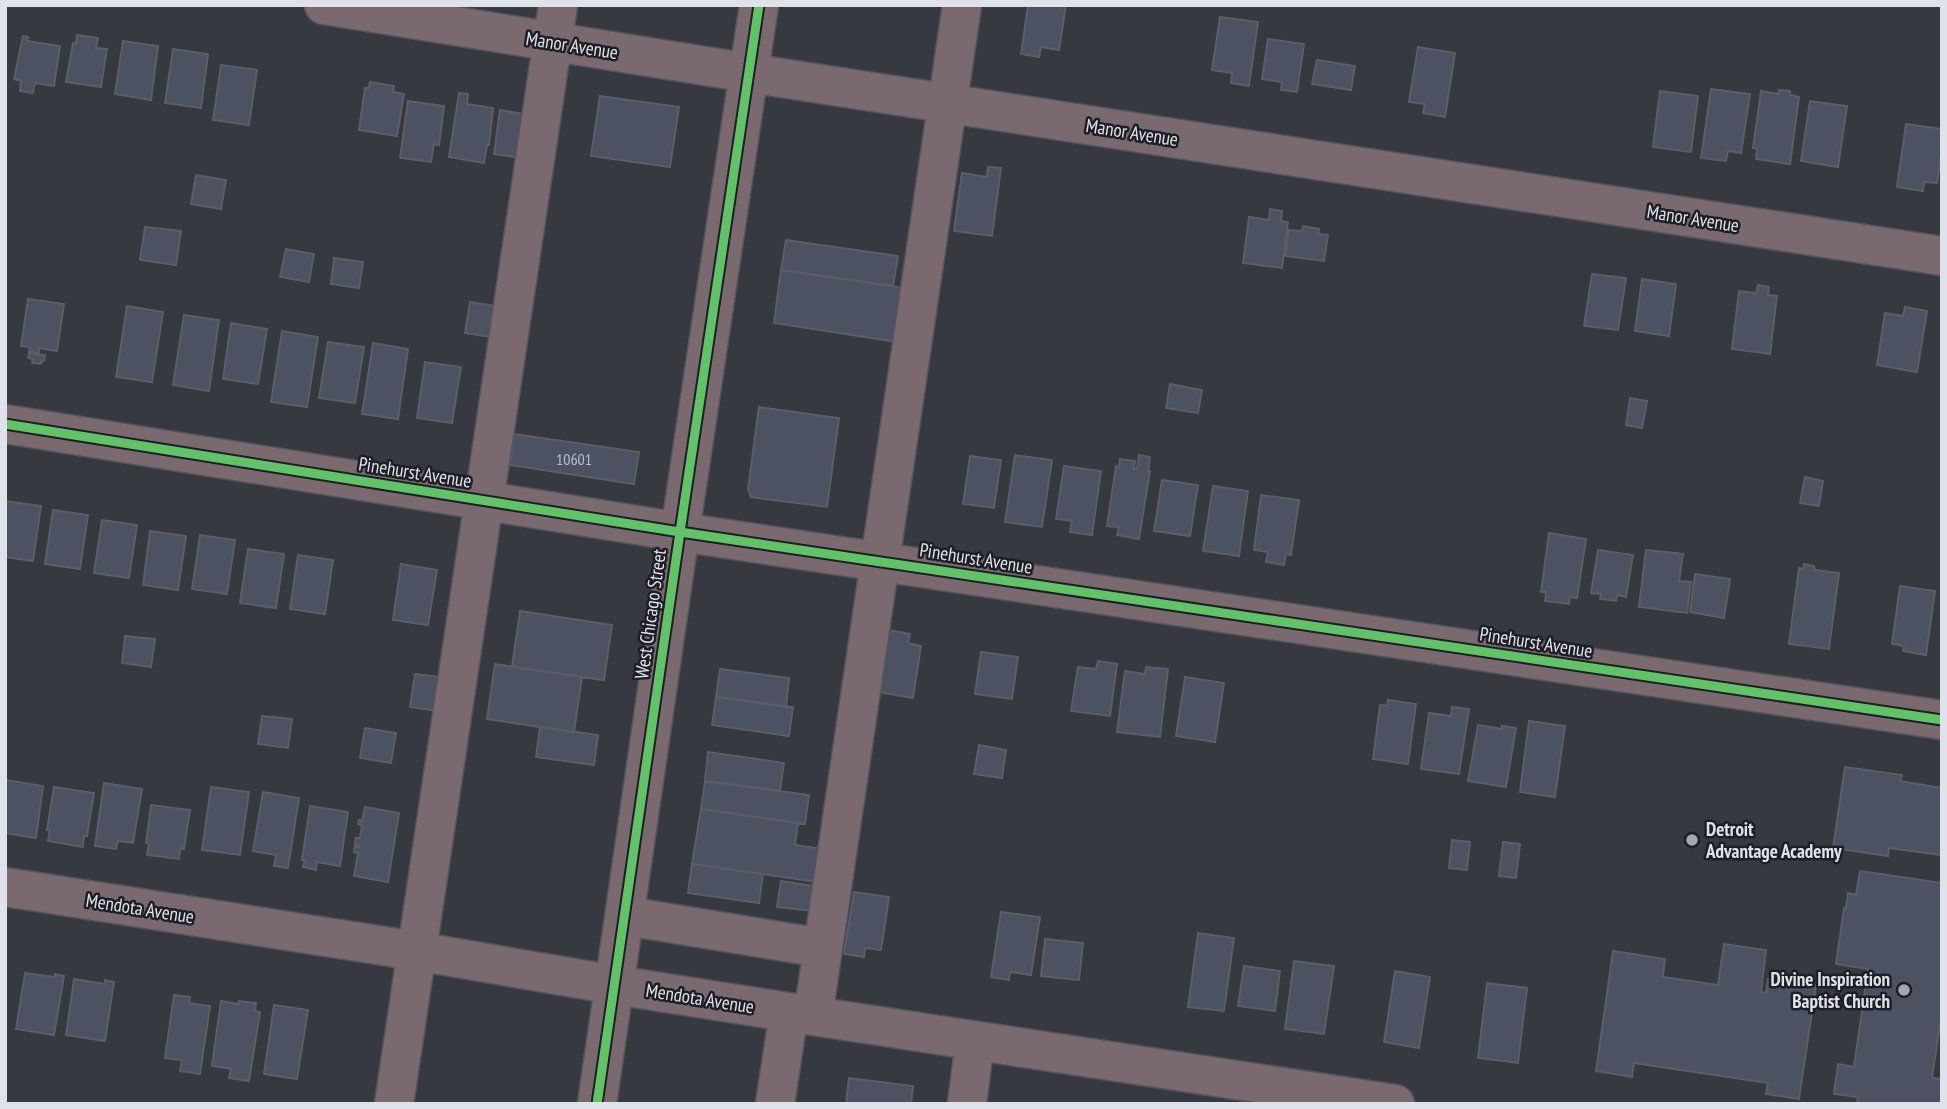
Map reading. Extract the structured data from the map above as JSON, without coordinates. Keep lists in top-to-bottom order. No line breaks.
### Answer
{"streets":{"street":["Manor Avenue","Pinehurst Avenue","West Chicago Street","Mendota Avenue"]},"crossings":[["Manor Avenue","West Chicago Street"],["Pinehurst Avenue","West Chicago Street"],["West Chicago Street","Mendota Avenue"]],"places":["Detroit Advantage Academy","Divine Inspiration Baptist Church"],"house_numbers":["10601"]}
